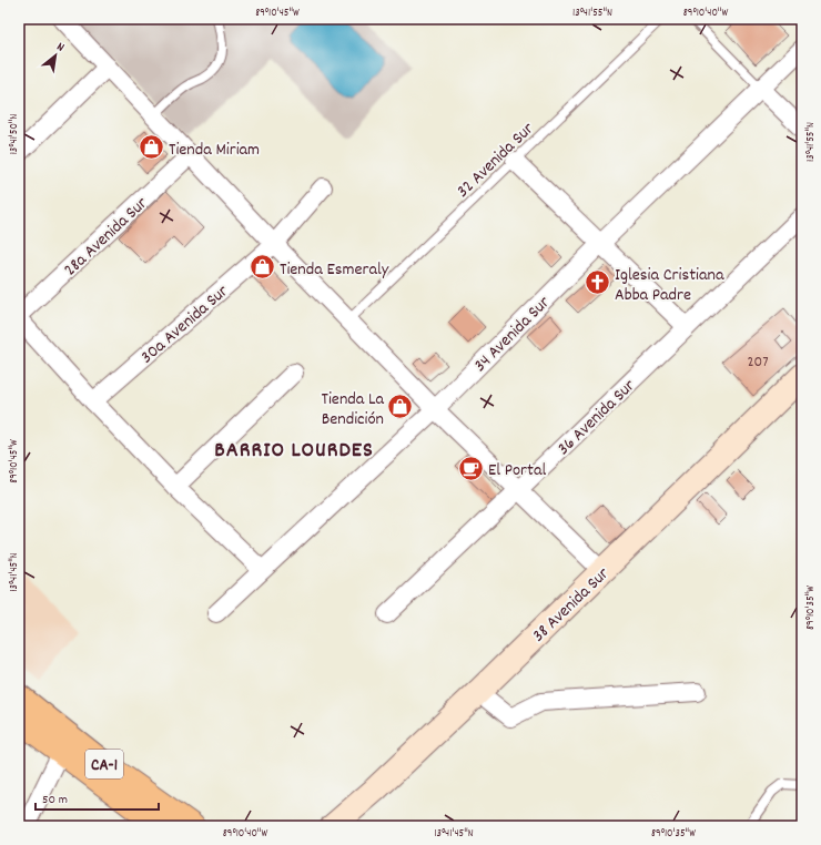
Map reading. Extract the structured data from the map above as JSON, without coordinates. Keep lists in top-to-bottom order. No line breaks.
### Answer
{"streets":{"highway":["CA-1"],"main road":["38 Avenida Sur"],"street":["28a Avenida Sur","30a Avenida Sur","34 Avenida Sur","36 Avenida Sur"],"lane":["32 Avenida Sur"]},"districts":["BARRIO LOURDES"],"places":{"shop":["Tienda Miriam","Tienda Esmeraly","Tienda La Bendición"],"church":["Iglesia Cristiana Abba Padre"],"cafe":["El Portal"]},"house_numbers":["207"],"scale_bar":"50 m","north":"top right","coordinates":["89°10'45\"W","13°41'55\"N","89°10'40\"W","13°41'50\"N","13°41'45\"N","89°10'35\"W"]}
